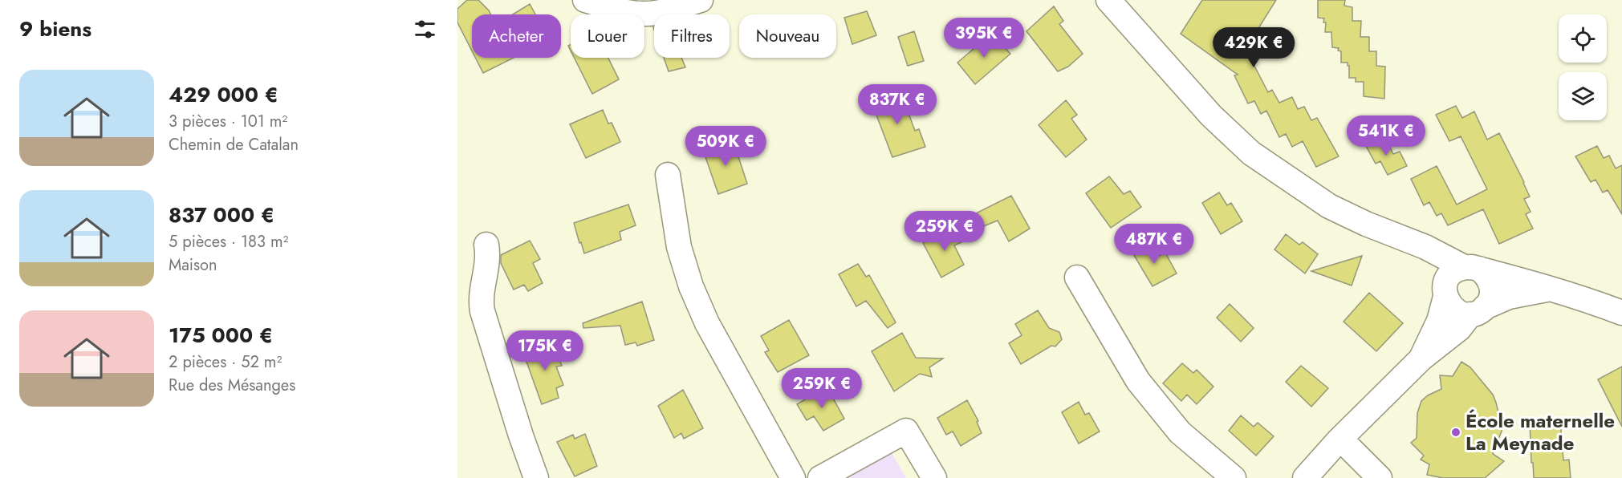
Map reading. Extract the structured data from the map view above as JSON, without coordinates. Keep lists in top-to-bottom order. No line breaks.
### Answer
{"places":["École maternelle La Meynade"],"page":{"heading":"9 biens","chip":["Acheter","Louer","Filtres","Nouveau"],"price":["395K €","429K €","837K €","541K €","509K €","259K €","487K €","175K €","259K €"],"list":[{"name":"429 000 €","note":"3 pièces · 101 m² · Chemin de Catalan"},{"name":"837 000 €","note":"5 pièces · 183 m² · Maison"},{"name":"175 000 €","note":"2 pièces · 52 m² · Rue des Mésanges"}]}}
